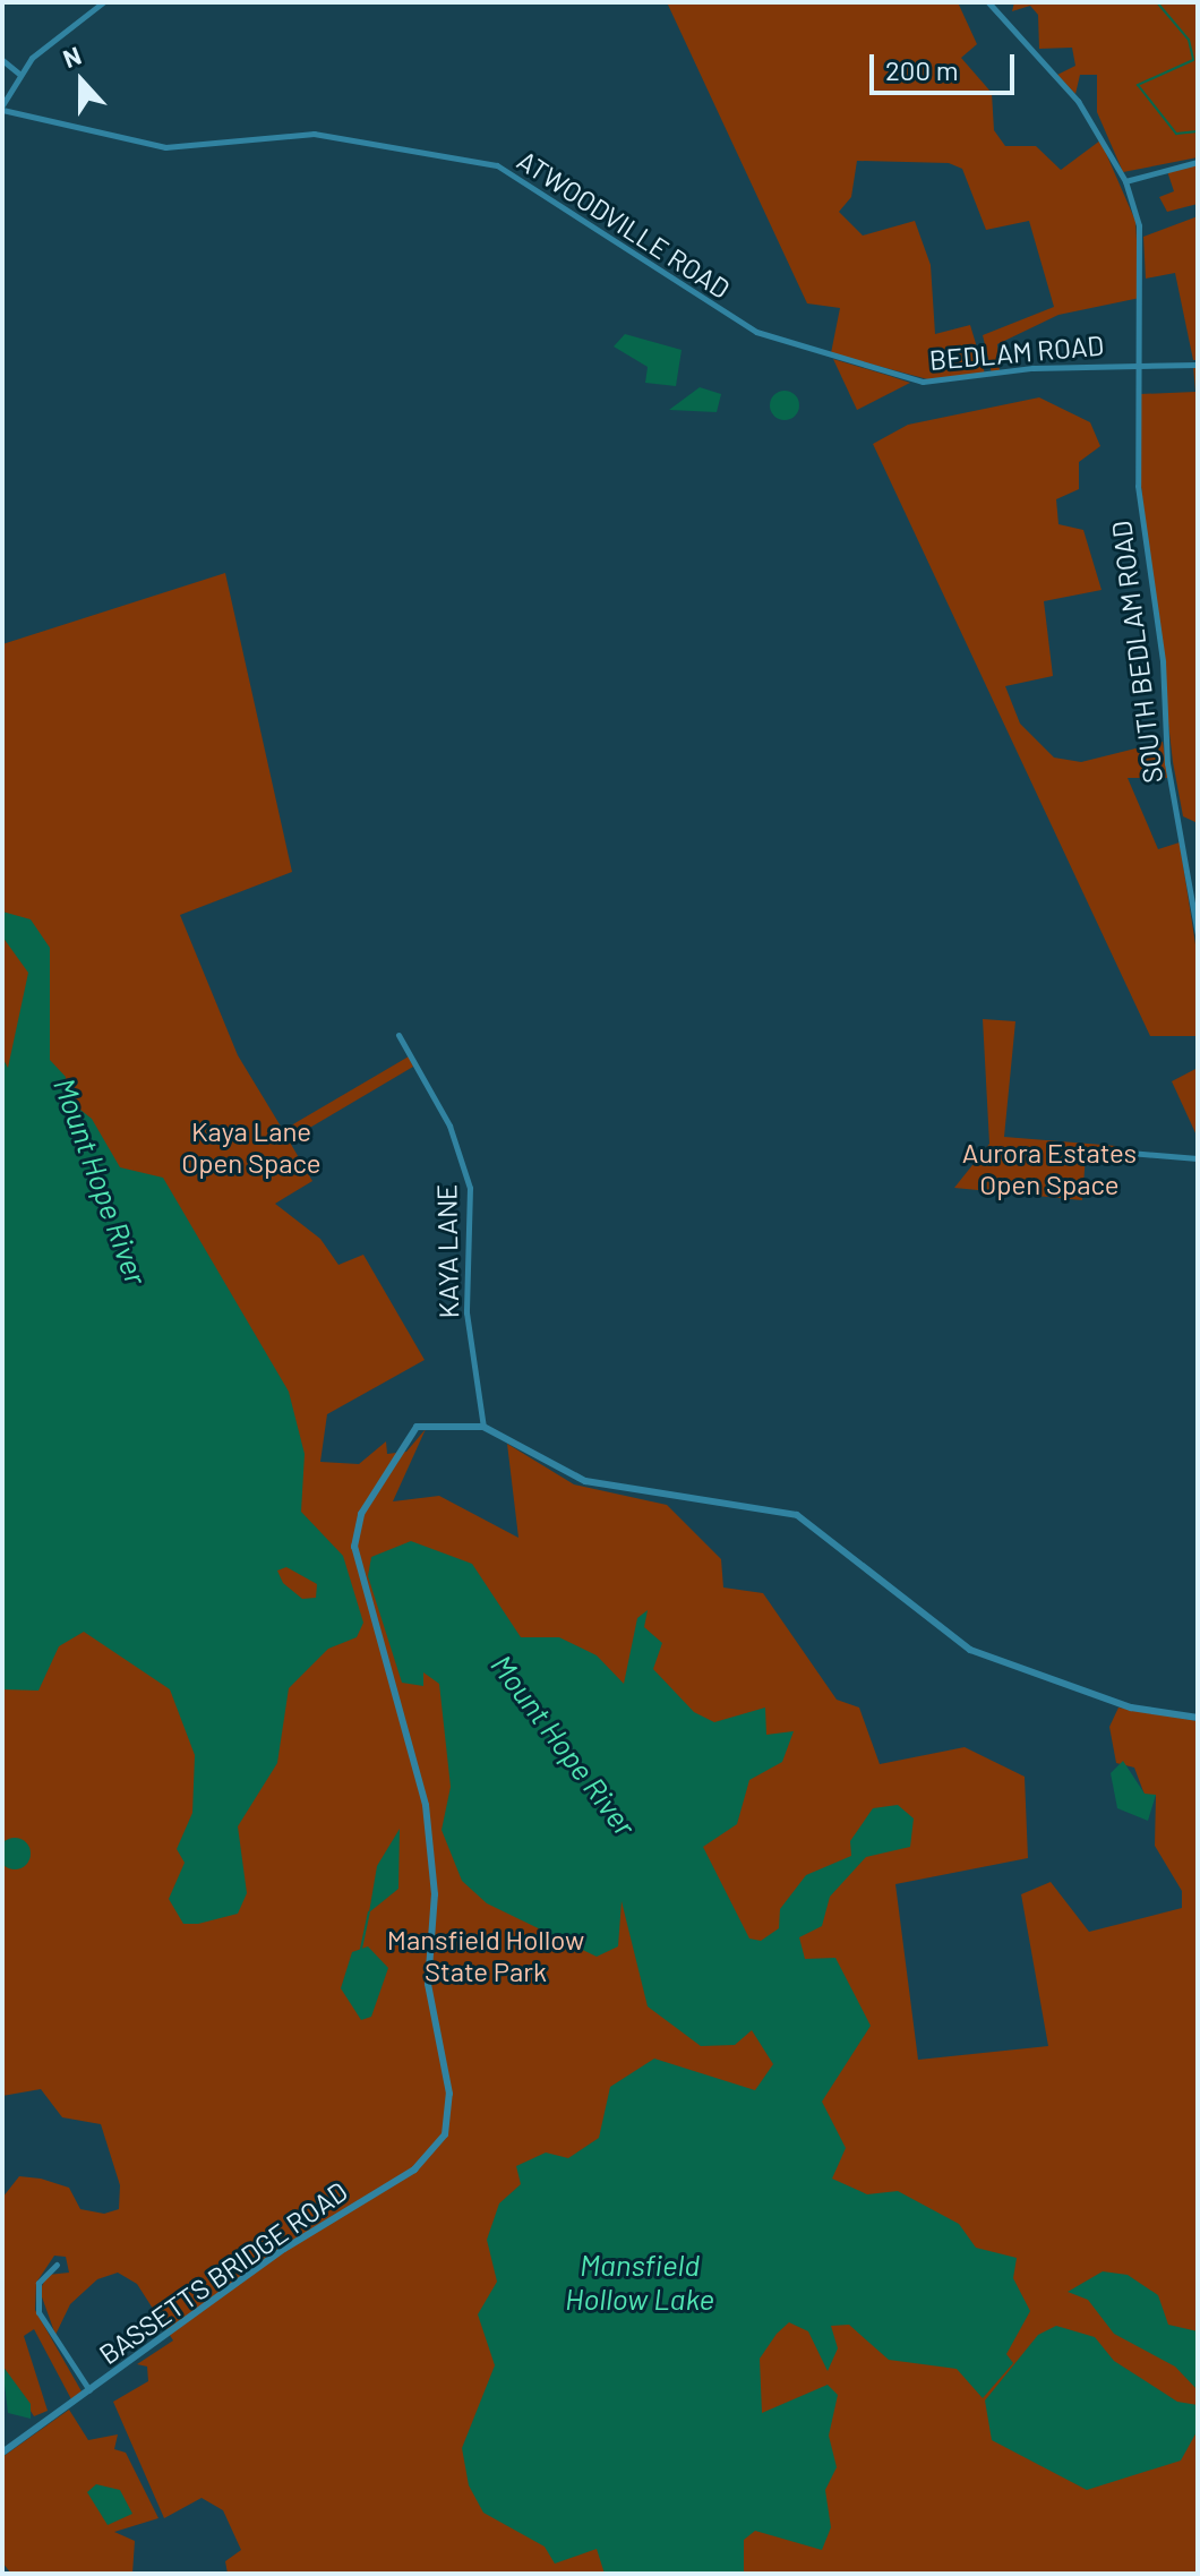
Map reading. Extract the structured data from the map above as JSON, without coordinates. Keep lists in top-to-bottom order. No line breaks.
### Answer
{"streets":{"street":["ATWOODVILLE ROAD","BEDLAM ROAD","SOUTH BEDLAM ROAD","KAYA LANE","BASSETTS BRIDGE ROAD"]},"crossings":[["ATWOODVILLE ROAD","BEDLAM ROAD"],["BEDLAM ROAD","SOUTH BEDLAM ROAD"],["KAYA LANE","BASSETTS BRIDGE ROAD"]],"water":["Mount Hope River","Mansfield Hollow Lake"],"parks":["Kaya Lane Open Space","Aurora Estates Open Space","Mansfield Hollow State Park"],"scale_bar":"200 m","north":"top"}
